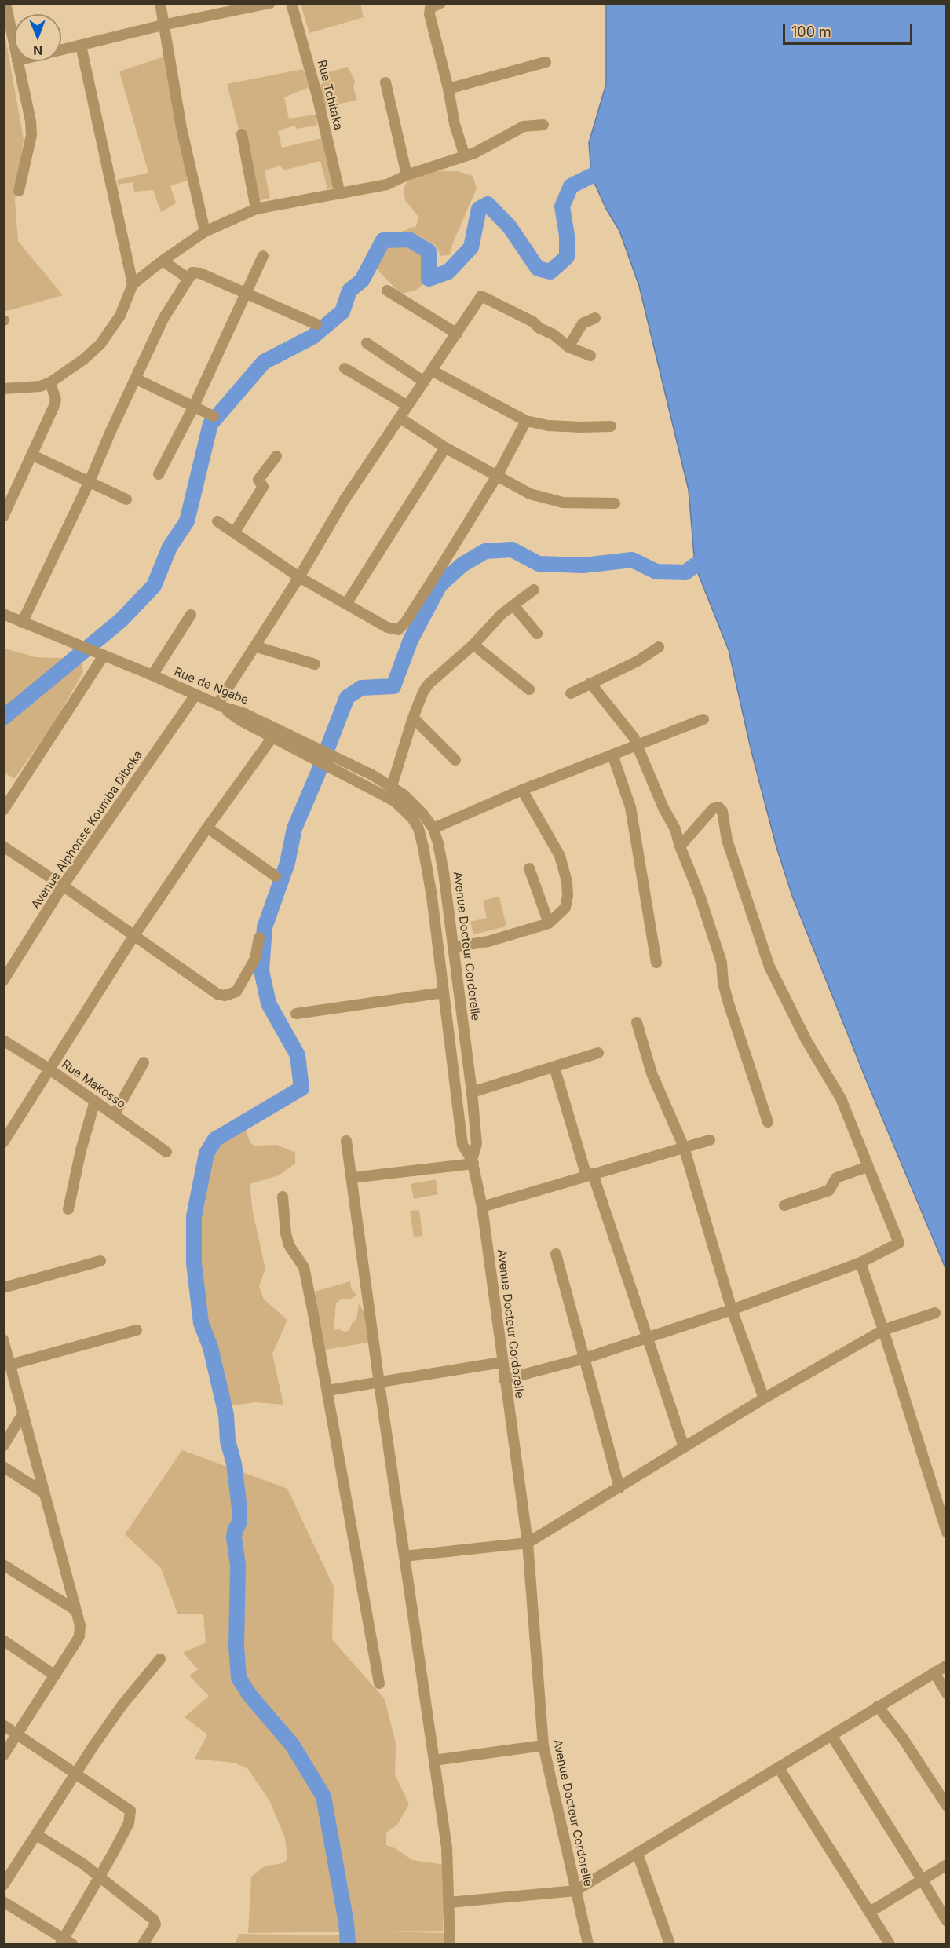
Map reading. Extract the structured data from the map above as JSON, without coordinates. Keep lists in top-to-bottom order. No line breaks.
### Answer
{"streets":{"street":["Rue Tchitaka","Rue de Ngabe","Avenue Alphonse Koumba Diboka","Avenue Docteur Cordorelle","Rue Makosso"]},"crossings":[["Rue de Ngabe","Avenue Alphonse Koumba Diboka"],["Rue de Ngabe","Avenue Docteur Cordorelle"]],"scale_bar":"100 m","north":"bottom"}
